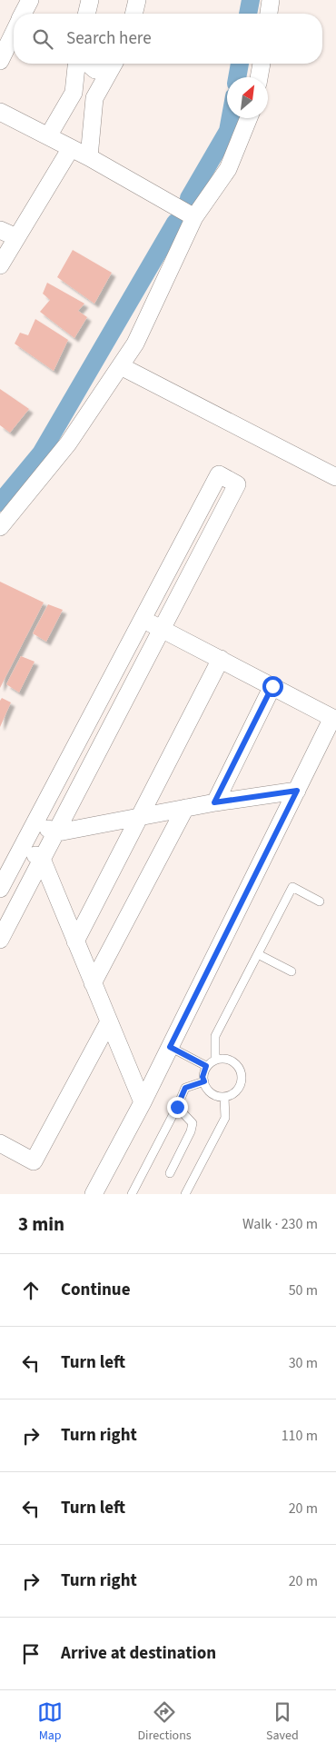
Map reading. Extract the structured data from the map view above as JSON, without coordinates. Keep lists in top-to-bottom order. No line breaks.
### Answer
{"north":"top right","page":{"search":"Search here","heading":["3 min","Walk · 230 m"],"list":[["Continue","50 m"],["Turn left","30 m"],["Turn right","110 m"],["Turn left","20 m"],["Turn right","20 m"],"Arrive at destination"],"nav":["Map","Directions","Saved"]}}
